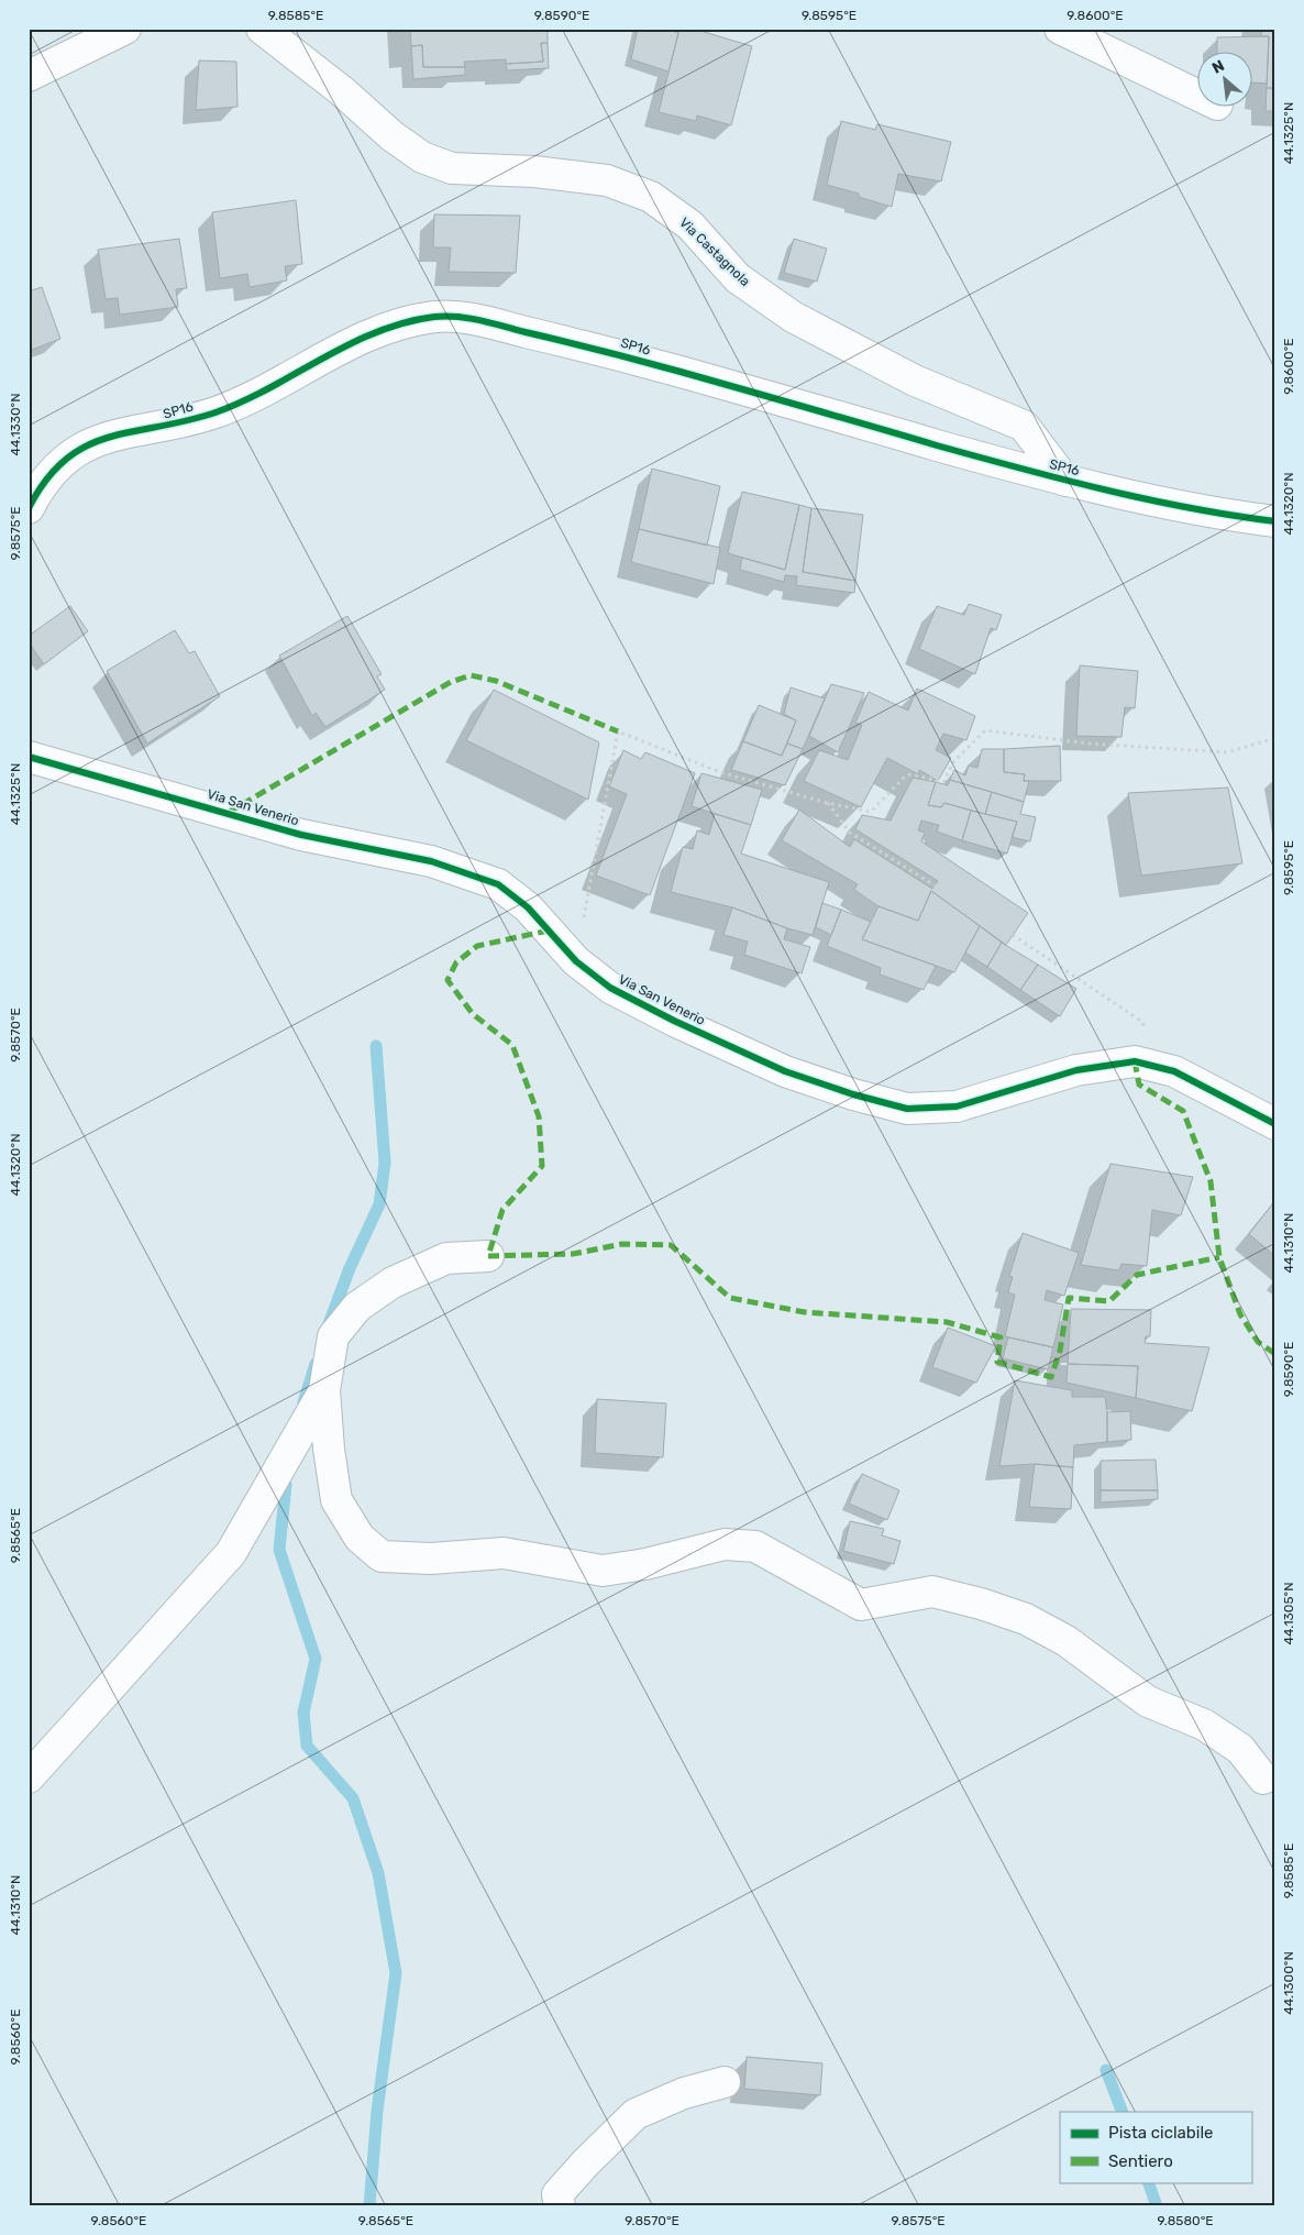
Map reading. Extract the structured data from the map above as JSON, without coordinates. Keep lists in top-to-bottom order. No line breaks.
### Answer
{"streets":{"street":["Via Castagnola","SP16","Via San Venerio"]},"crossings":[["Via Castagnola","SP16"]],"legend":["Pista ciclabile","Sentiero"],"north":"top left","coordinates":["9.8585°E","9.8590°E","9.8595°E","9.8600°E","44.1325°N","44.1330°N","44.1320°N","9.8575°E","9.8570°E","44.1310°N","9.8565°E","44.1305°N","44.1300°N","9.8560°E","9.8580°E"]}
